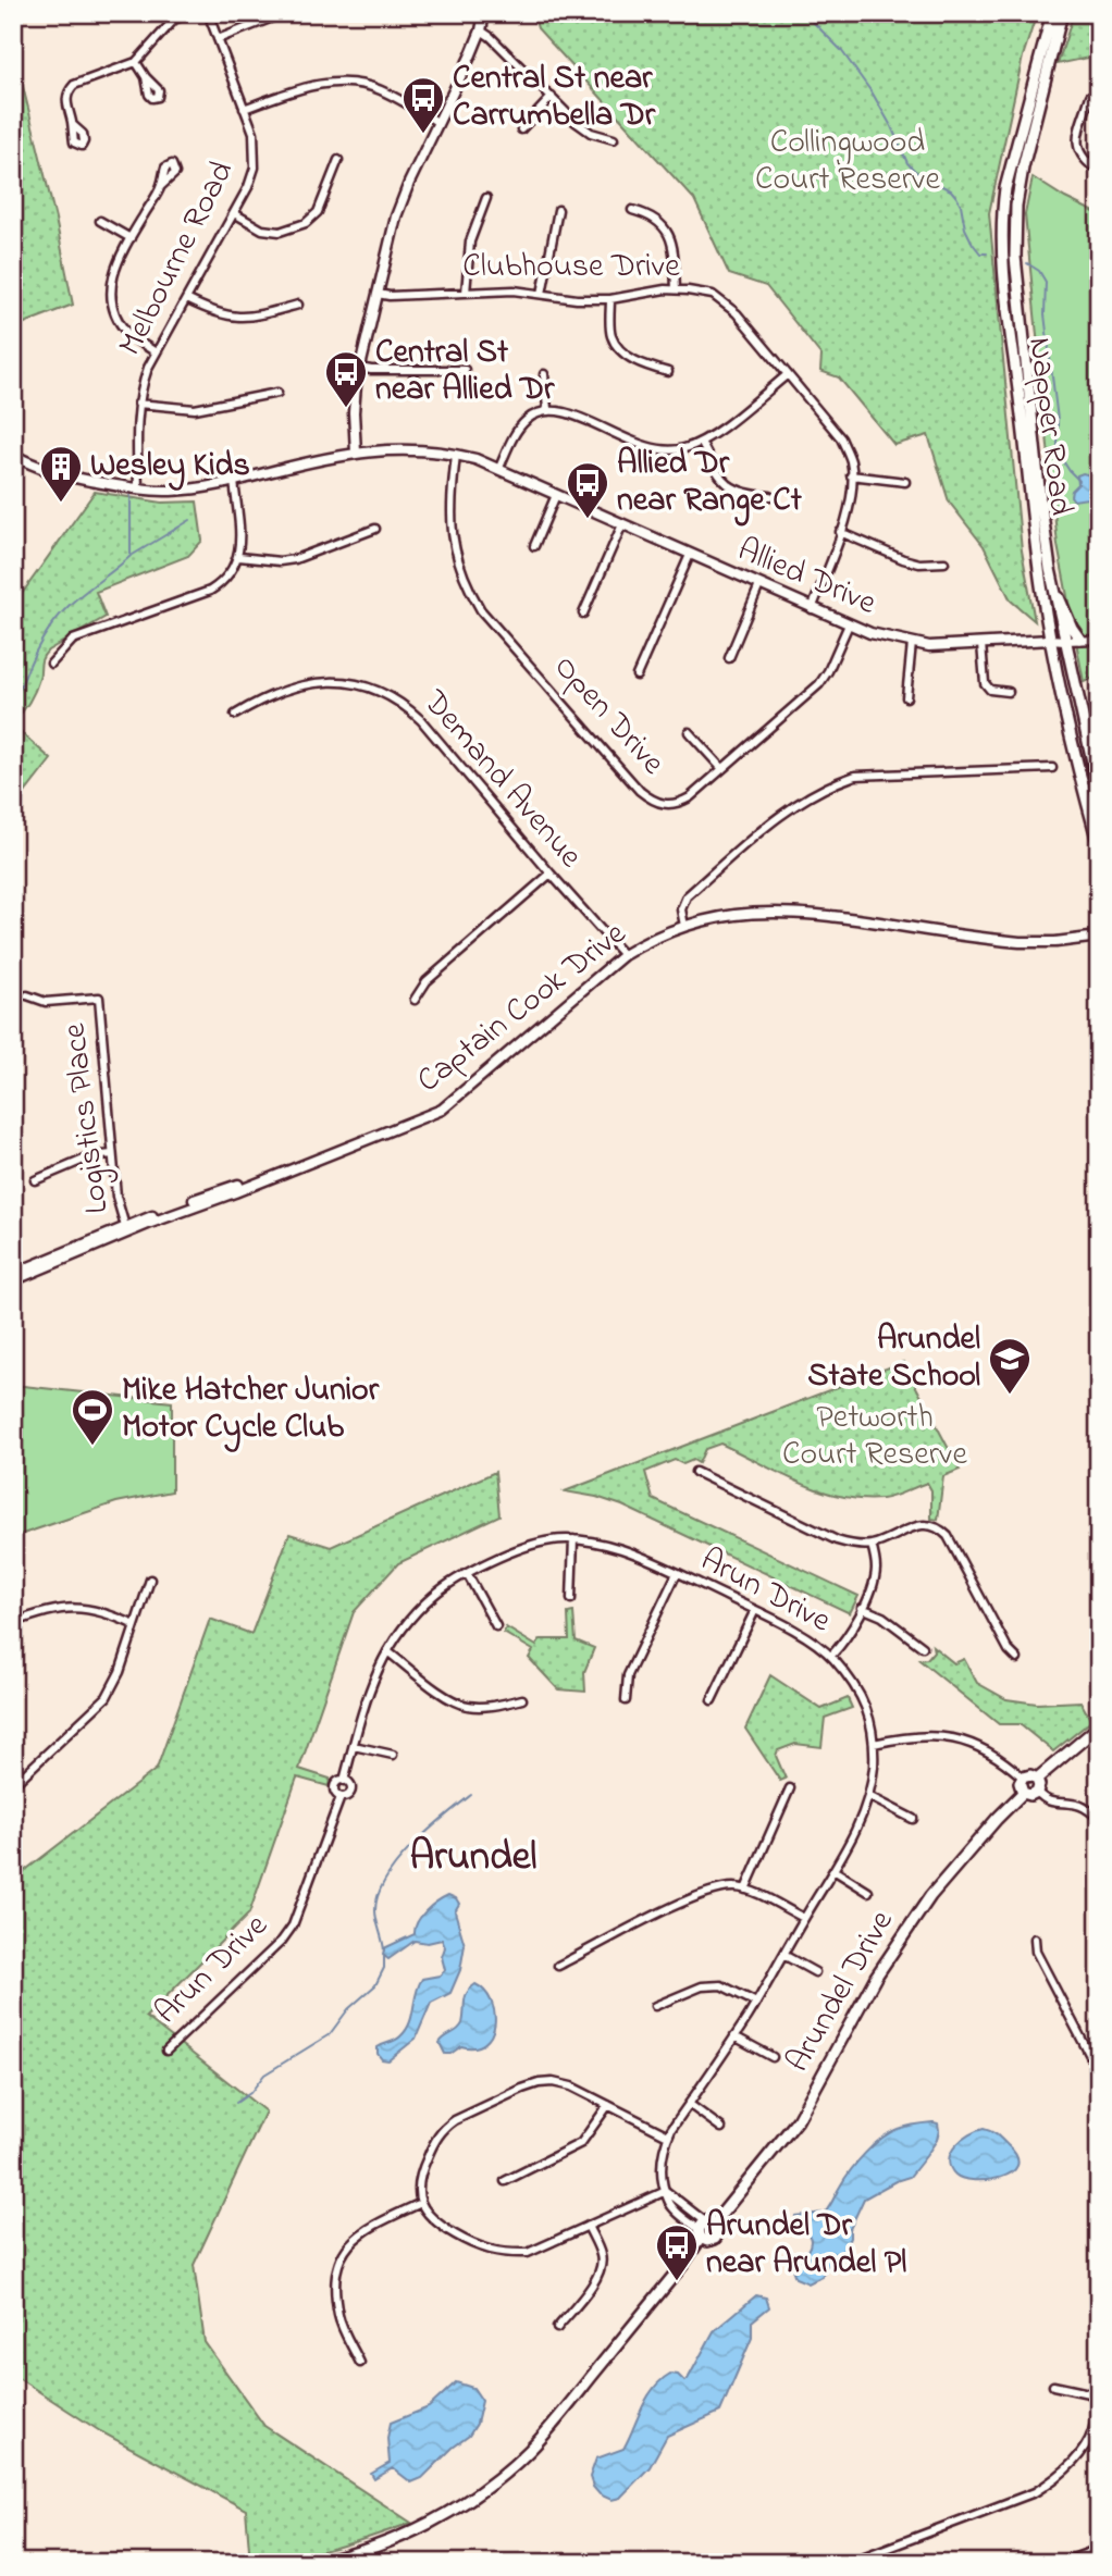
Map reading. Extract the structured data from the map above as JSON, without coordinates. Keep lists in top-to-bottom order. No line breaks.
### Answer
{"streets":{"main road":["Napper Road","Arundel Drive"],"street":["Melbourne Road","Clubhouse Drive","Allied Drive","Open Drive","Demand Avenue","Captain Cook Drive","Logistics Place","Arun Drive"]},"crossings":[["Melbourne Road","Allied Drive"],["Clubhouse Drive","Allied Drive"],["Napper Road","Allied Drive"],["Allied Drive","Open Drive"],["Demand Avenue","Captain Cook Drive"],["Captain Cook Drive","Logistics Place"]],"districts":["Arundel"],"parks":["Collingwood Court Reserve","Petworth Court Reserve"],"places":{"bus stop":["Central St near Carrumbella Dr","Central St near Allied Dr","Allied Dr near Range Ct","Arundel Dr near Arundel Pl"],"building":["Wesley Kids"],"school or university":["Arundel State School"],"sports":["Mike Hatcher Junior Motor Cycle Club"]}}
